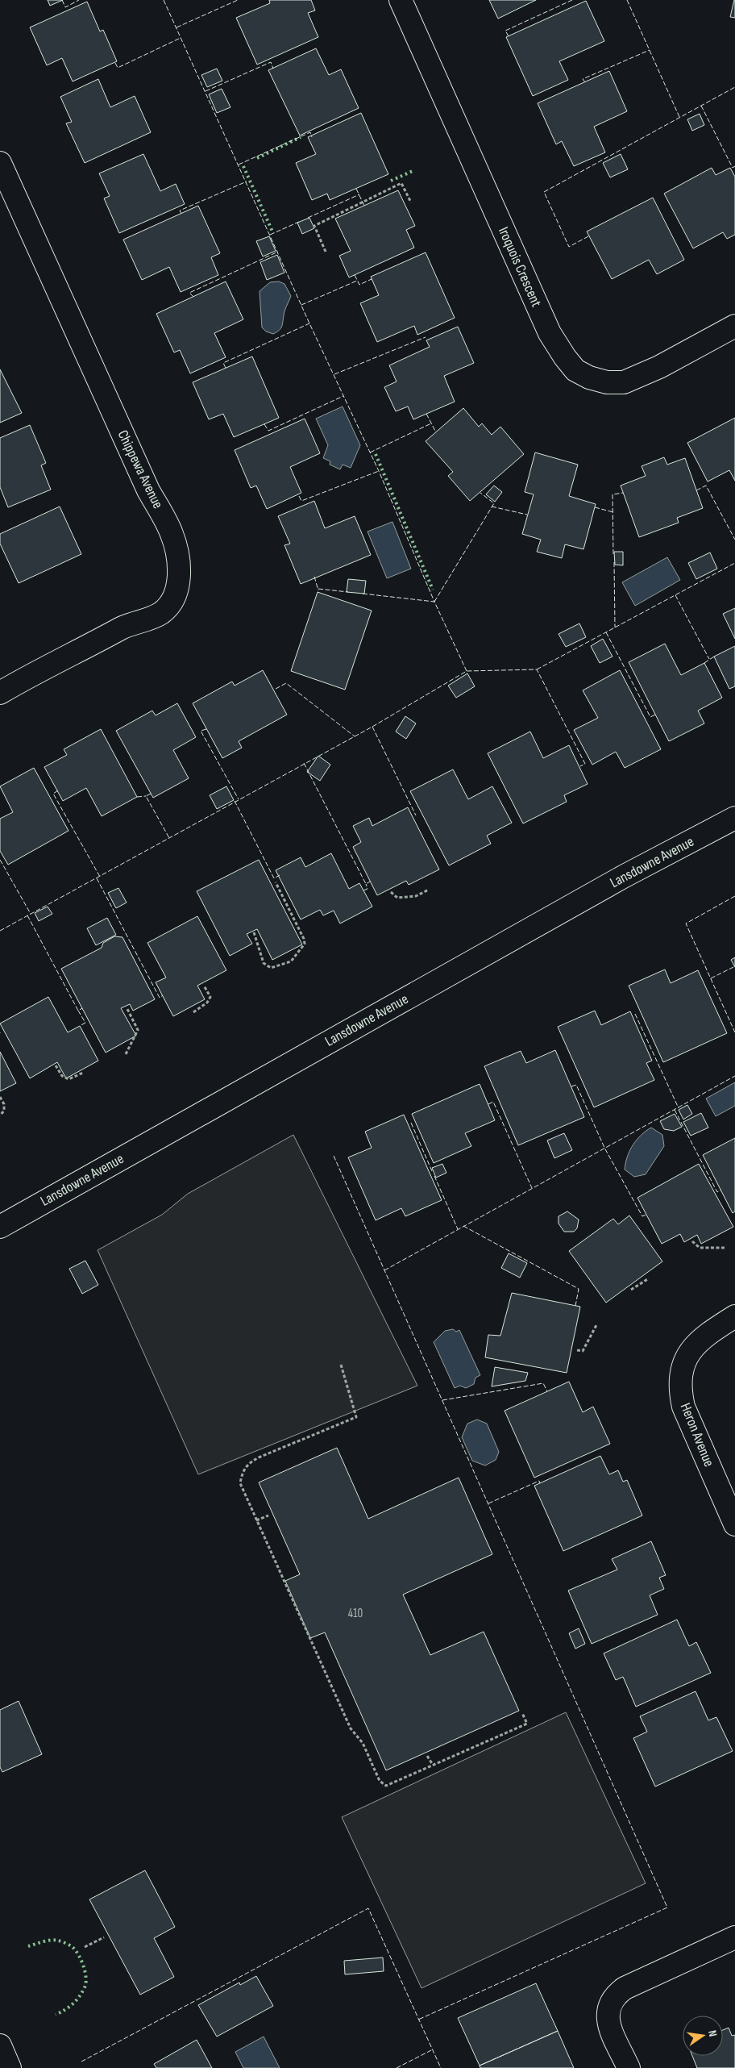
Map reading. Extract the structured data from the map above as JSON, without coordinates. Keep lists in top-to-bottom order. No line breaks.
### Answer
{"streets":{"street":["Iroquois Crescent","Chippewa Avenue","Lansdowne Avenue","Heron Avenue"]},"house_numbers":["410"],"north":"right"}
